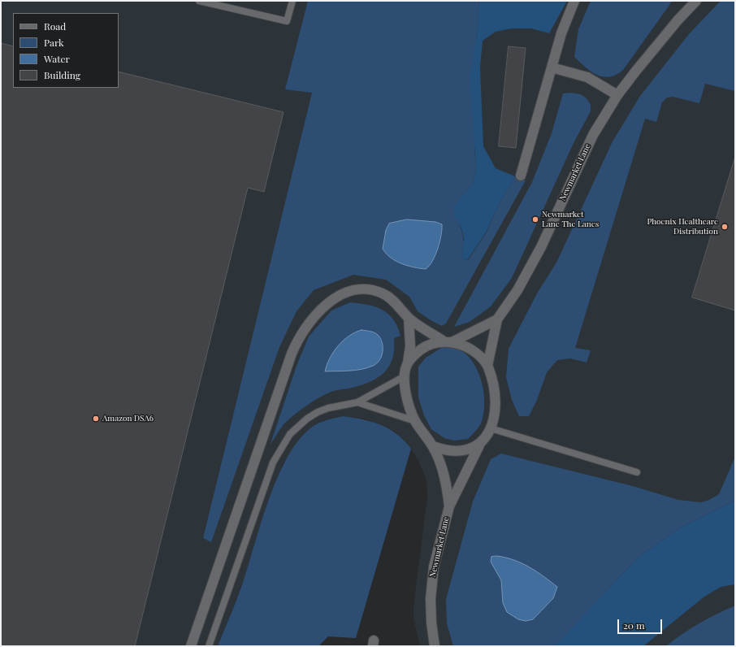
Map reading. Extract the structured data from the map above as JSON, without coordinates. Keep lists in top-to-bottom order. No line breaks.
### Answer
{"streets":{"main road":["Newmarket Lane"]},"places":["Newmarket Lane The Lanes","Phoenix Healthcare Distribution","Amazon DSA6"],"legend":["Road","Park","Water","Building"],"scale_bar":"20 m"}
